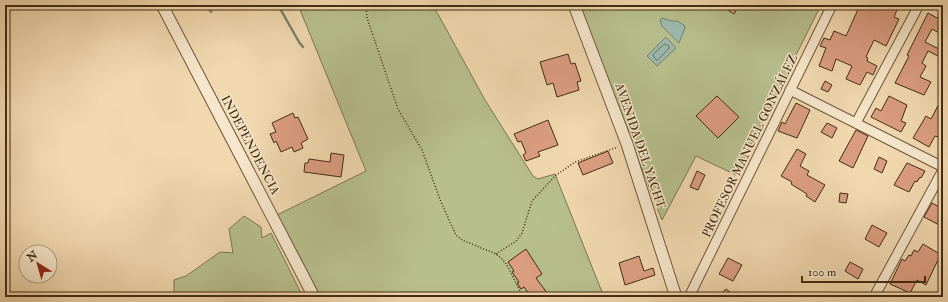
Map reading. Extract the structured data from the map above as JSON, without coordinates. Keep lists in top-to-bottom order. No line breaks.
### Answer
{"streets":{"street":["INDEPENDENCIA","AVENIDA DEL YACHT","PROFESOR MANUEL GONZÁLEZ"]},"scale_bar":"100 m","north":"top left"}
